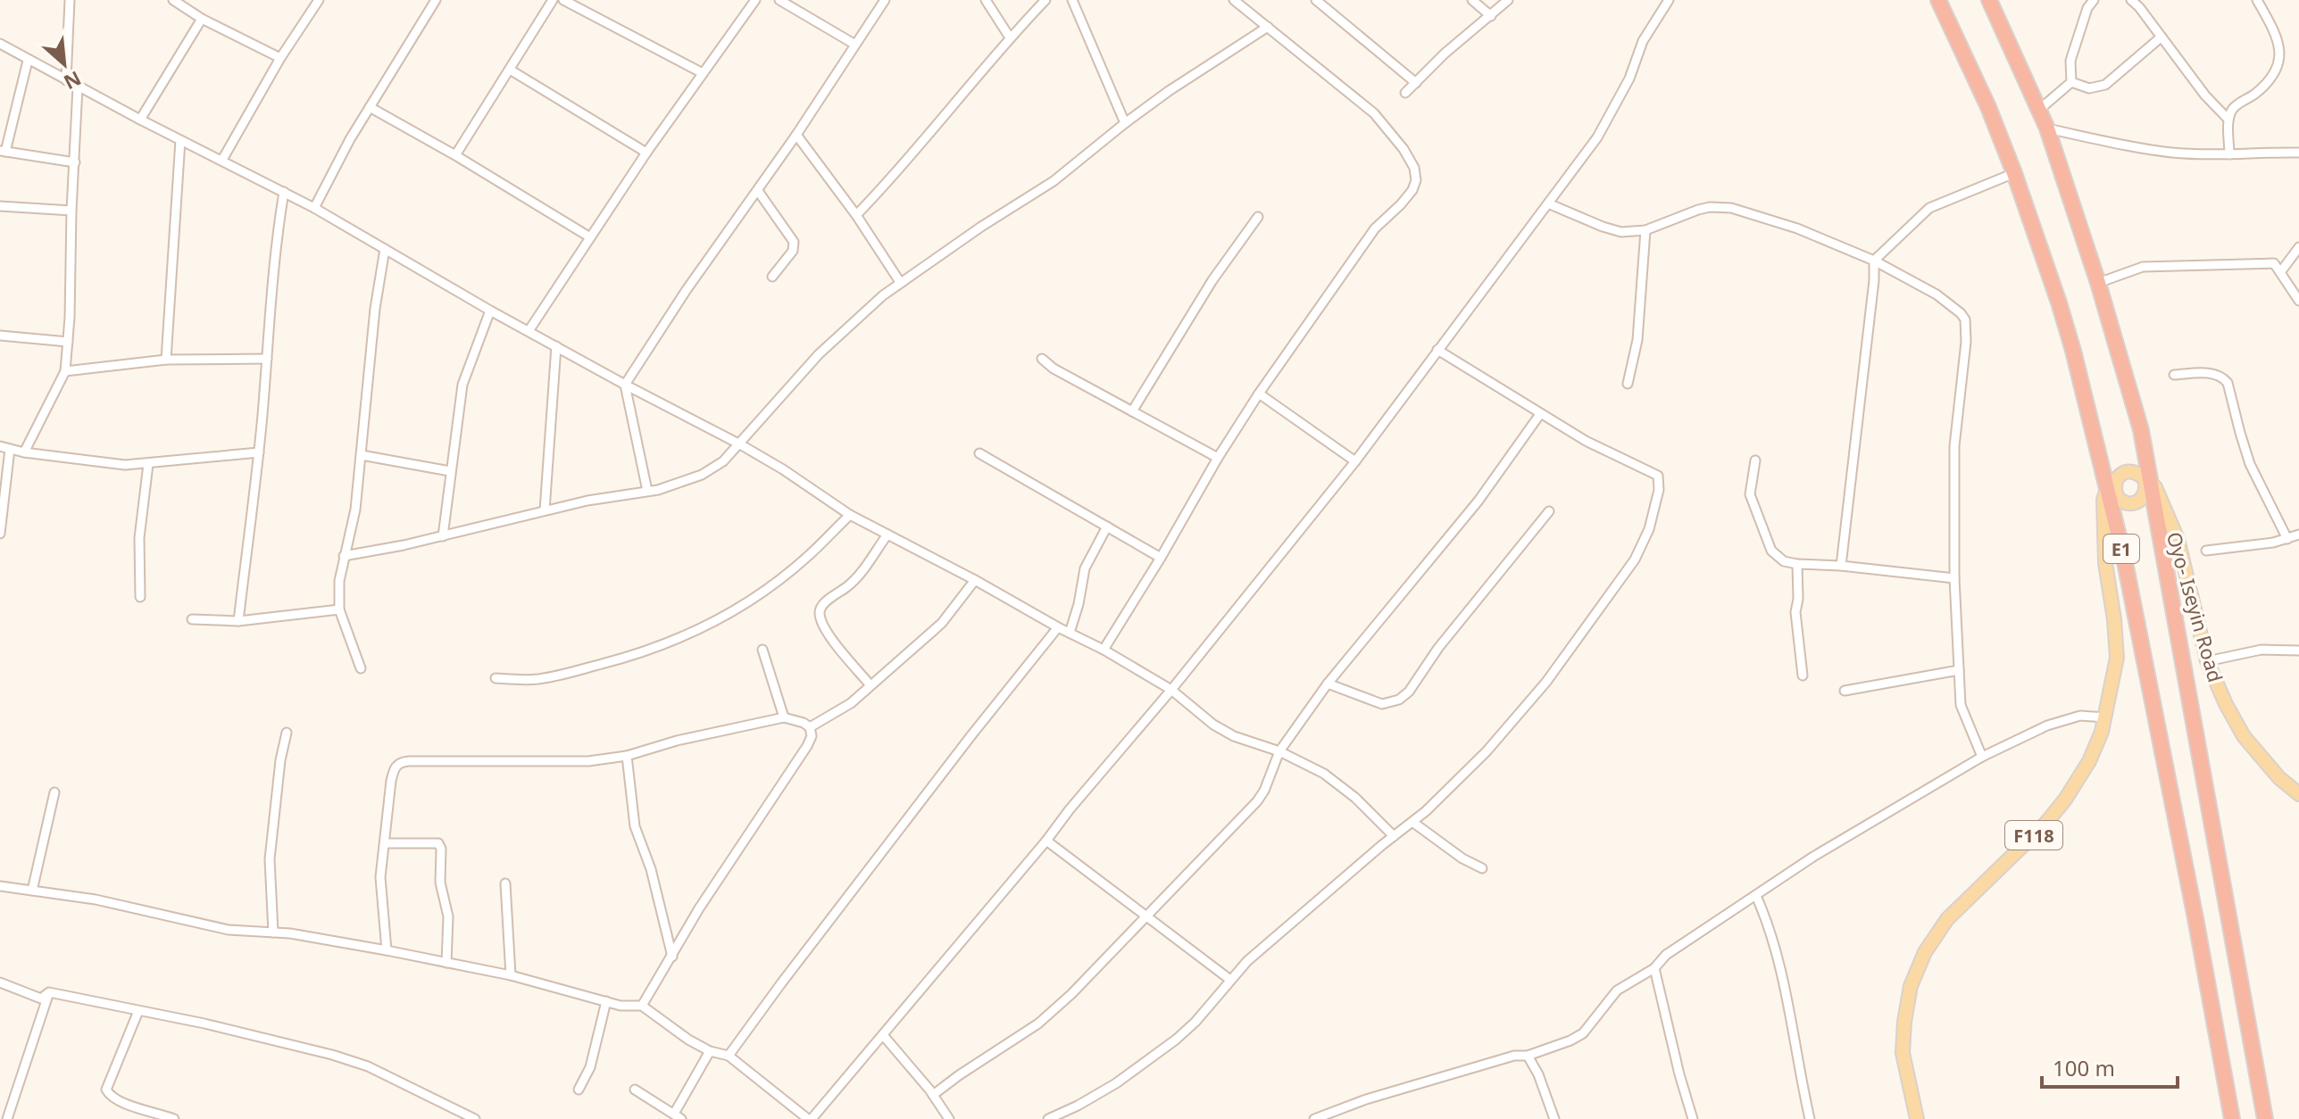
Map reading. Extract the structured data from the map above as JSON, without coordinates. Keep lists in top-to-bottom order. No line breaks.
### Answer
{"streets":{"highway":["E1"],"main road":["Oyo- Iseyin Road","F118"]},"crossings":[["E1","Oyo- Iseyin Road"]],"scale_bar":"100 m","north":"bottom right"}
